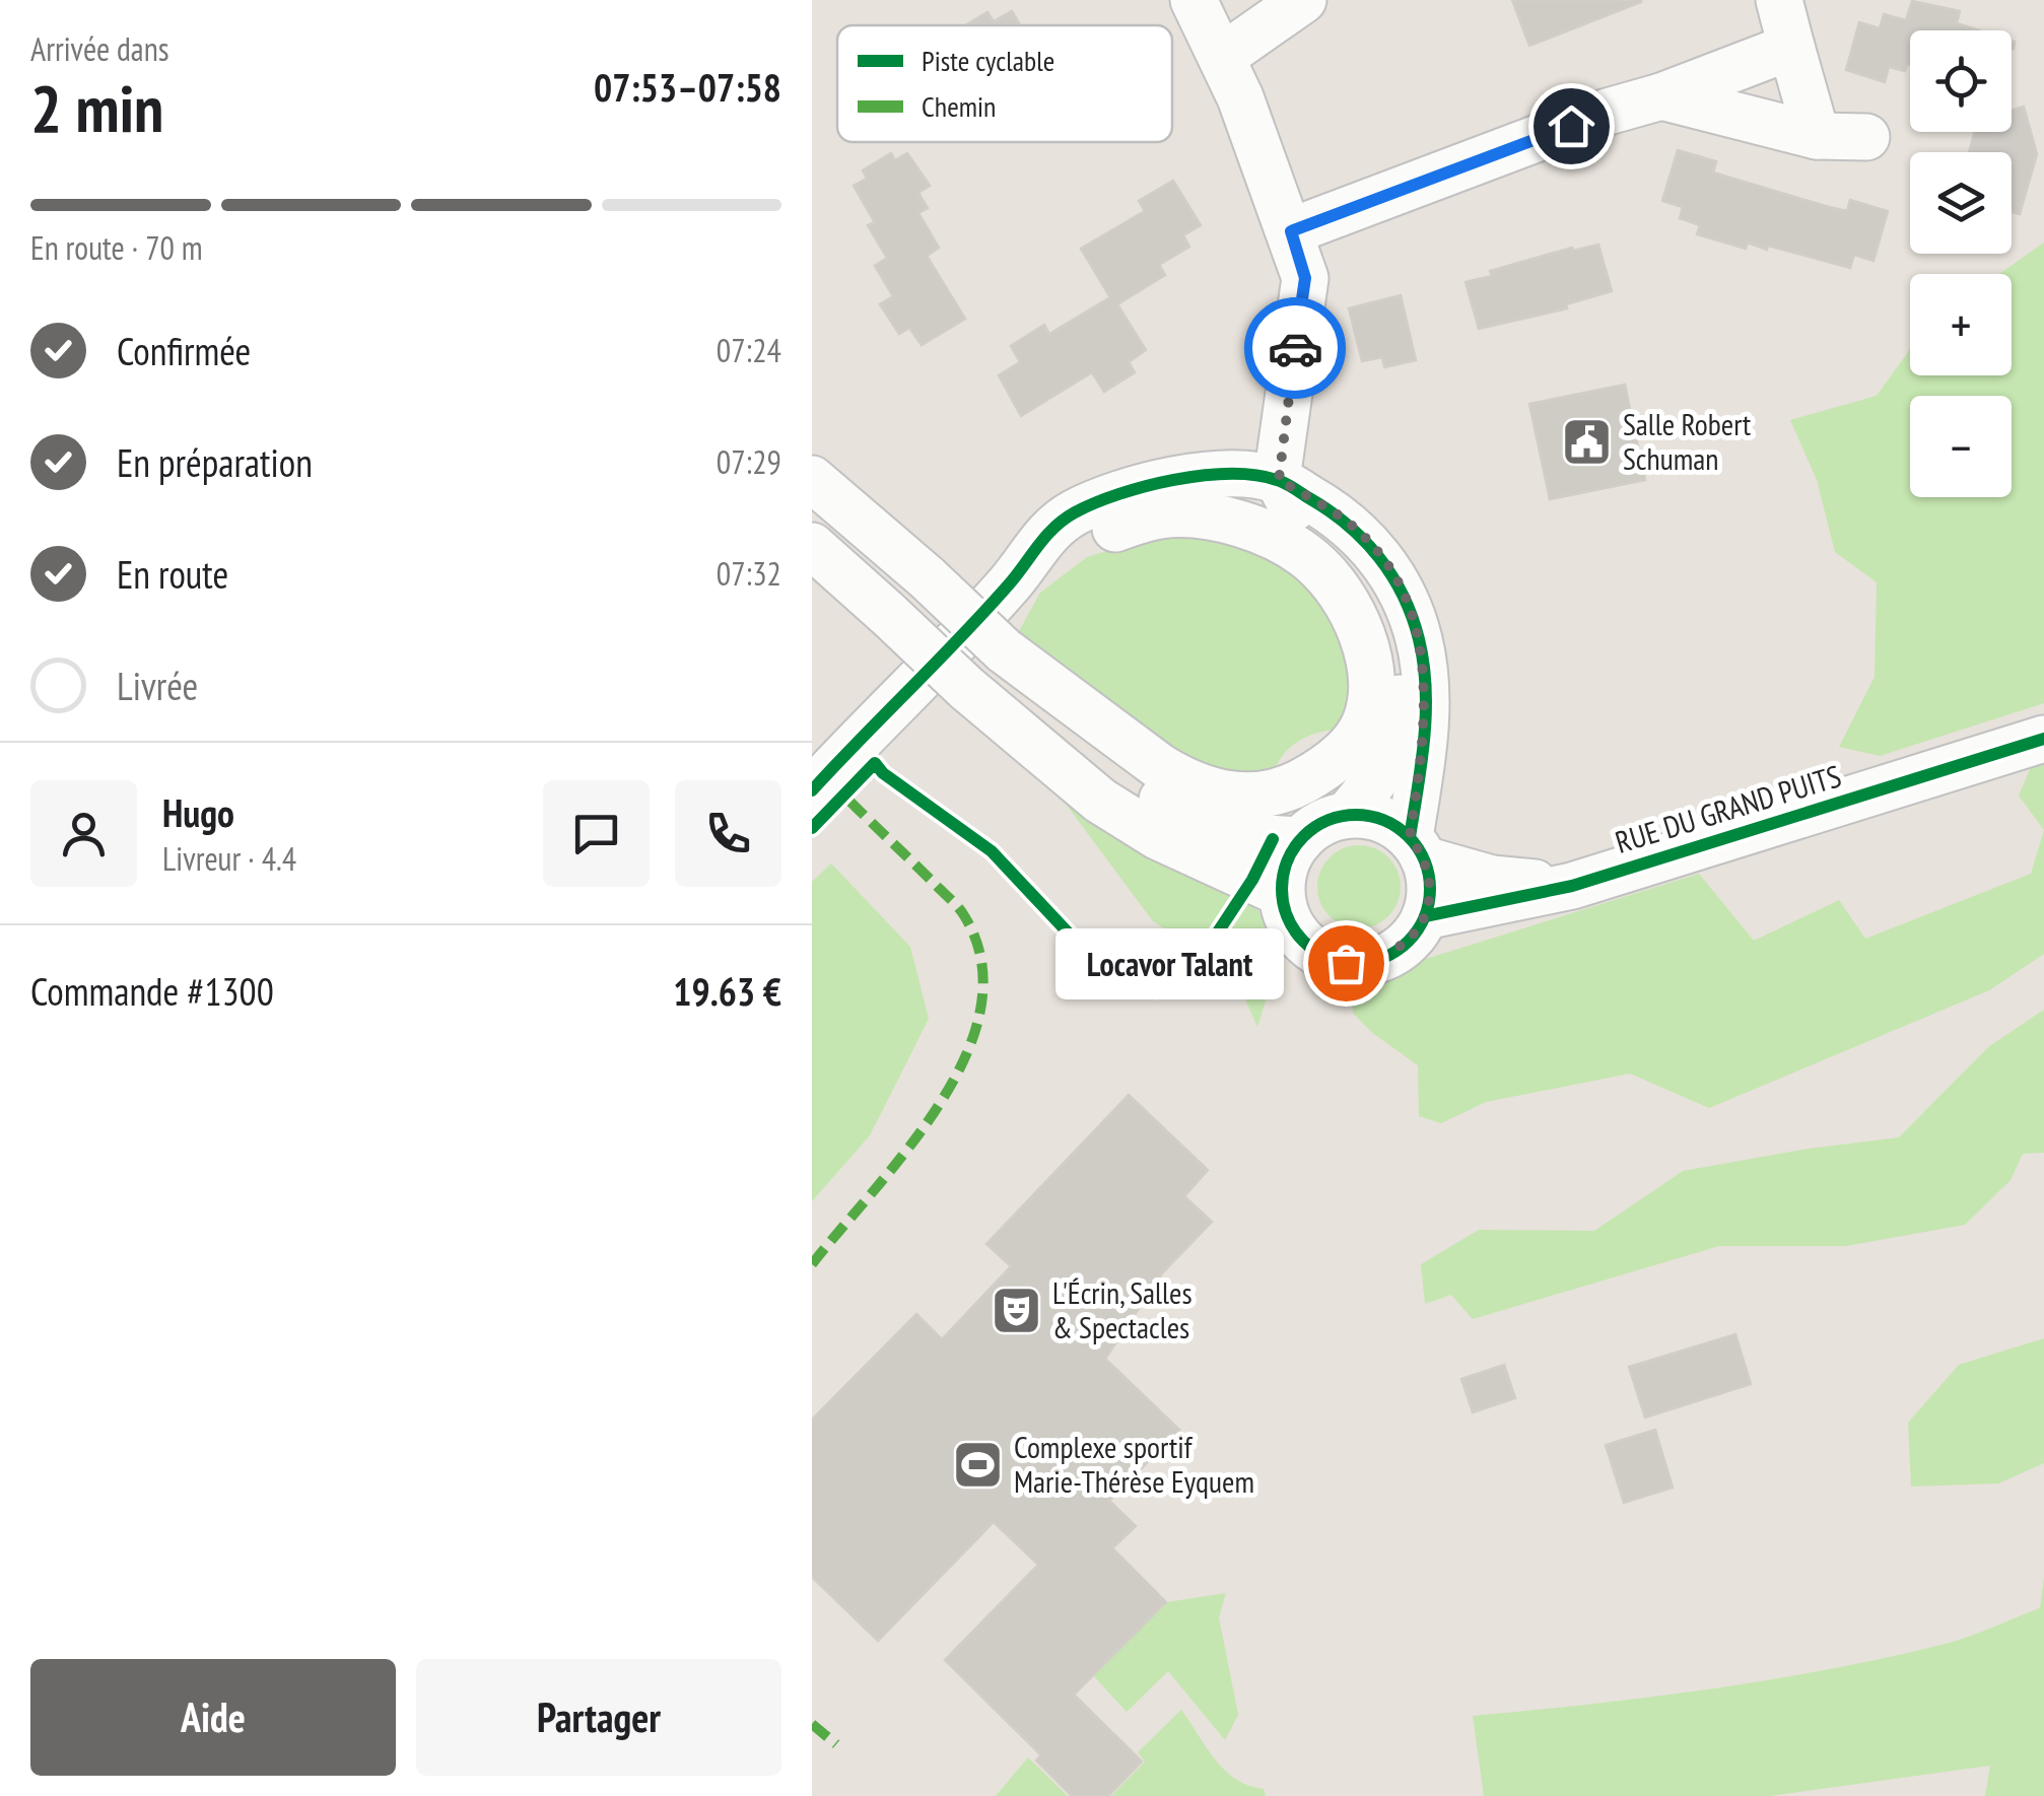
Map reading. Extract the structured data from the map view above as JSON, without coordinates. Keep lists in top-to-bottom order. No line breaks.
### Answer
{"streets":{"street":["RUE DU GRAND PUITS"]},"places":{"public building":["Salle Robert Schuman"],"other":["Locavor Talant"],"theatre":["L'Écrin, Salles & Spectacles"],"sports":["Complexe sportif Marie-Thérèse Eyquem"]},"legend":["Piste cyclable","Chemin"],"page":{"heading":["2 min","Arrivée dans","07:53–07:58"],"panel":["Hugo","Livreur · 4.4","Commande #1300","19.63 €"],"map_buttons":["+","−"],"bar":"En route · 70 m","list":[["Confirmée","07:24"],["En préparation","07:29"],["En route","07:32"],"Livrée"],"bubble":"Locavor Talant","buttons":["Aide","Partager"]}}
